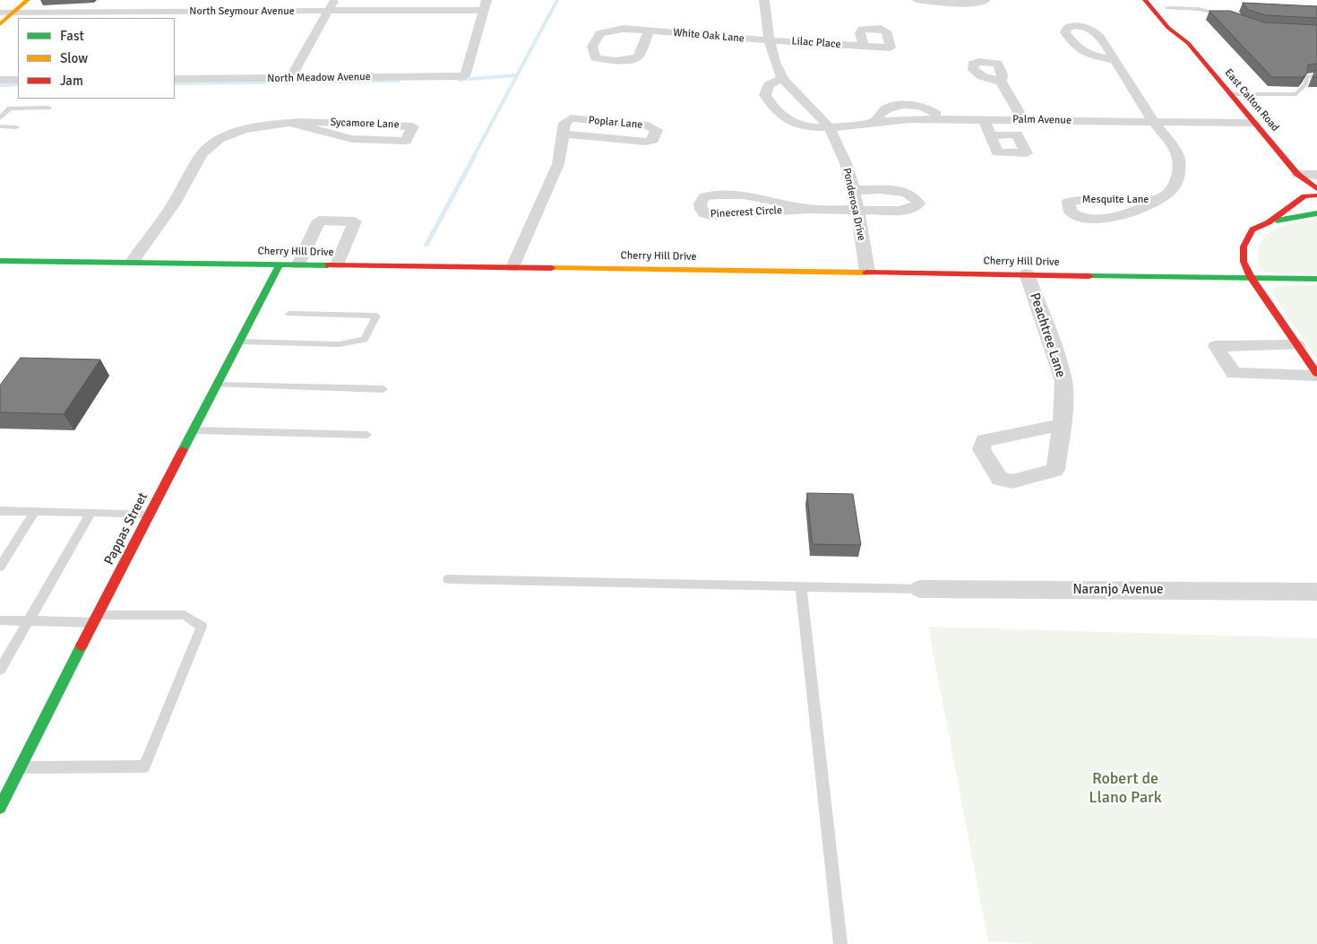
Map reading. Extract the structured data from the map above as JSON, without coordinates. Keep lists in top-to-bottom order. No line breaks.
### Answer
{"streets":{"street":["North Seymour Avenue","White Oak Lane","Lilac Place","North Meadow Avenue","East Calton Road","Palm Avenue","Poplar Lane","Sycamore Lane","Mesquite Lane","Ponderosa Drive","Pinecrest Circle","Cherry Hill Drive","Peachtree Lane","Pappas Street","Naranjo Avenue"]},"crossings":[["North Seymour Avenue","North Meadow Avenue"],["White Oak Lane","Lilac Place"],["White Oak Lane","Ponderosa Drive"],["Lilac Place","Ponderosa Drive"],["East Calton Road","Palm Avenue"],["Palm Avenue","Mesquite Lane"],["Palm Avenue","Ponderosa Drive"],["Poplar Lane","Cherry Hill Drive"],["Sycamore Lane","Cherry Hill Drive"],["Ponderosa Drive","Pinecrest Circle"],["Ponderosa Drive","Cherry Hill Drive"],["Cherry Hill Drive","Peachtree Lane"],["Cherry Hill Drive","Pappas Street"]],"parks":["Robert de Llano Park"],"legend":["Fast","Slow","Jam"]}
